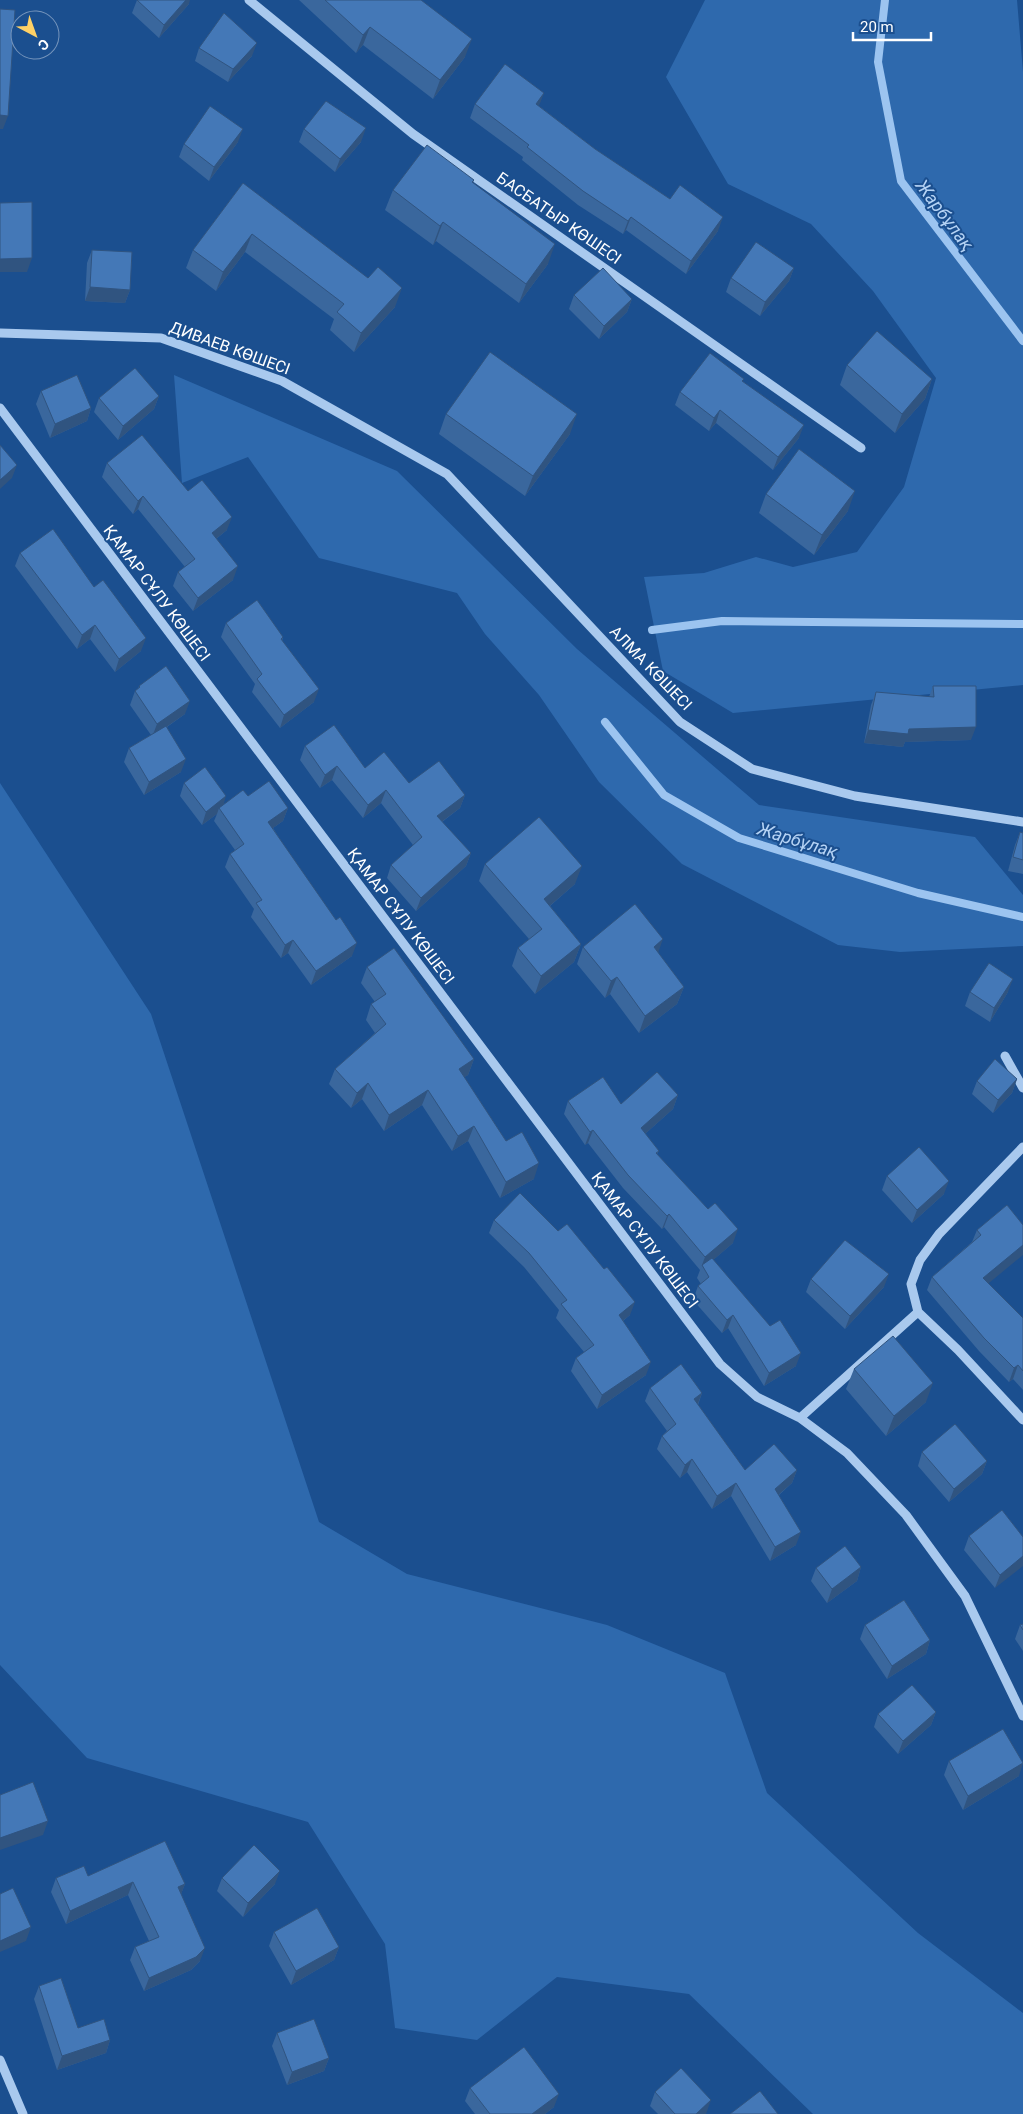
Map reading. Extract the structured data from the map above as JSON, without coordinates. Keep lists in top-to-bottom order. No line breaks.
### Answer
{"streets":{"street":["БАСБАТЫР КӨШЕСІ","ДИВАЕВ КӨШЕСІ","ҚАМАР СҰЛУ КӨШЕСІ","АЛМА КӨШЕСІ"]},"crossings":[["ДИВАЕВ КӨШЕСІ","АЛМА КӨШЕСІ"]],"water":["Жарбұлақ"],"scale_bar":"20 m","north":"bottom right"}
